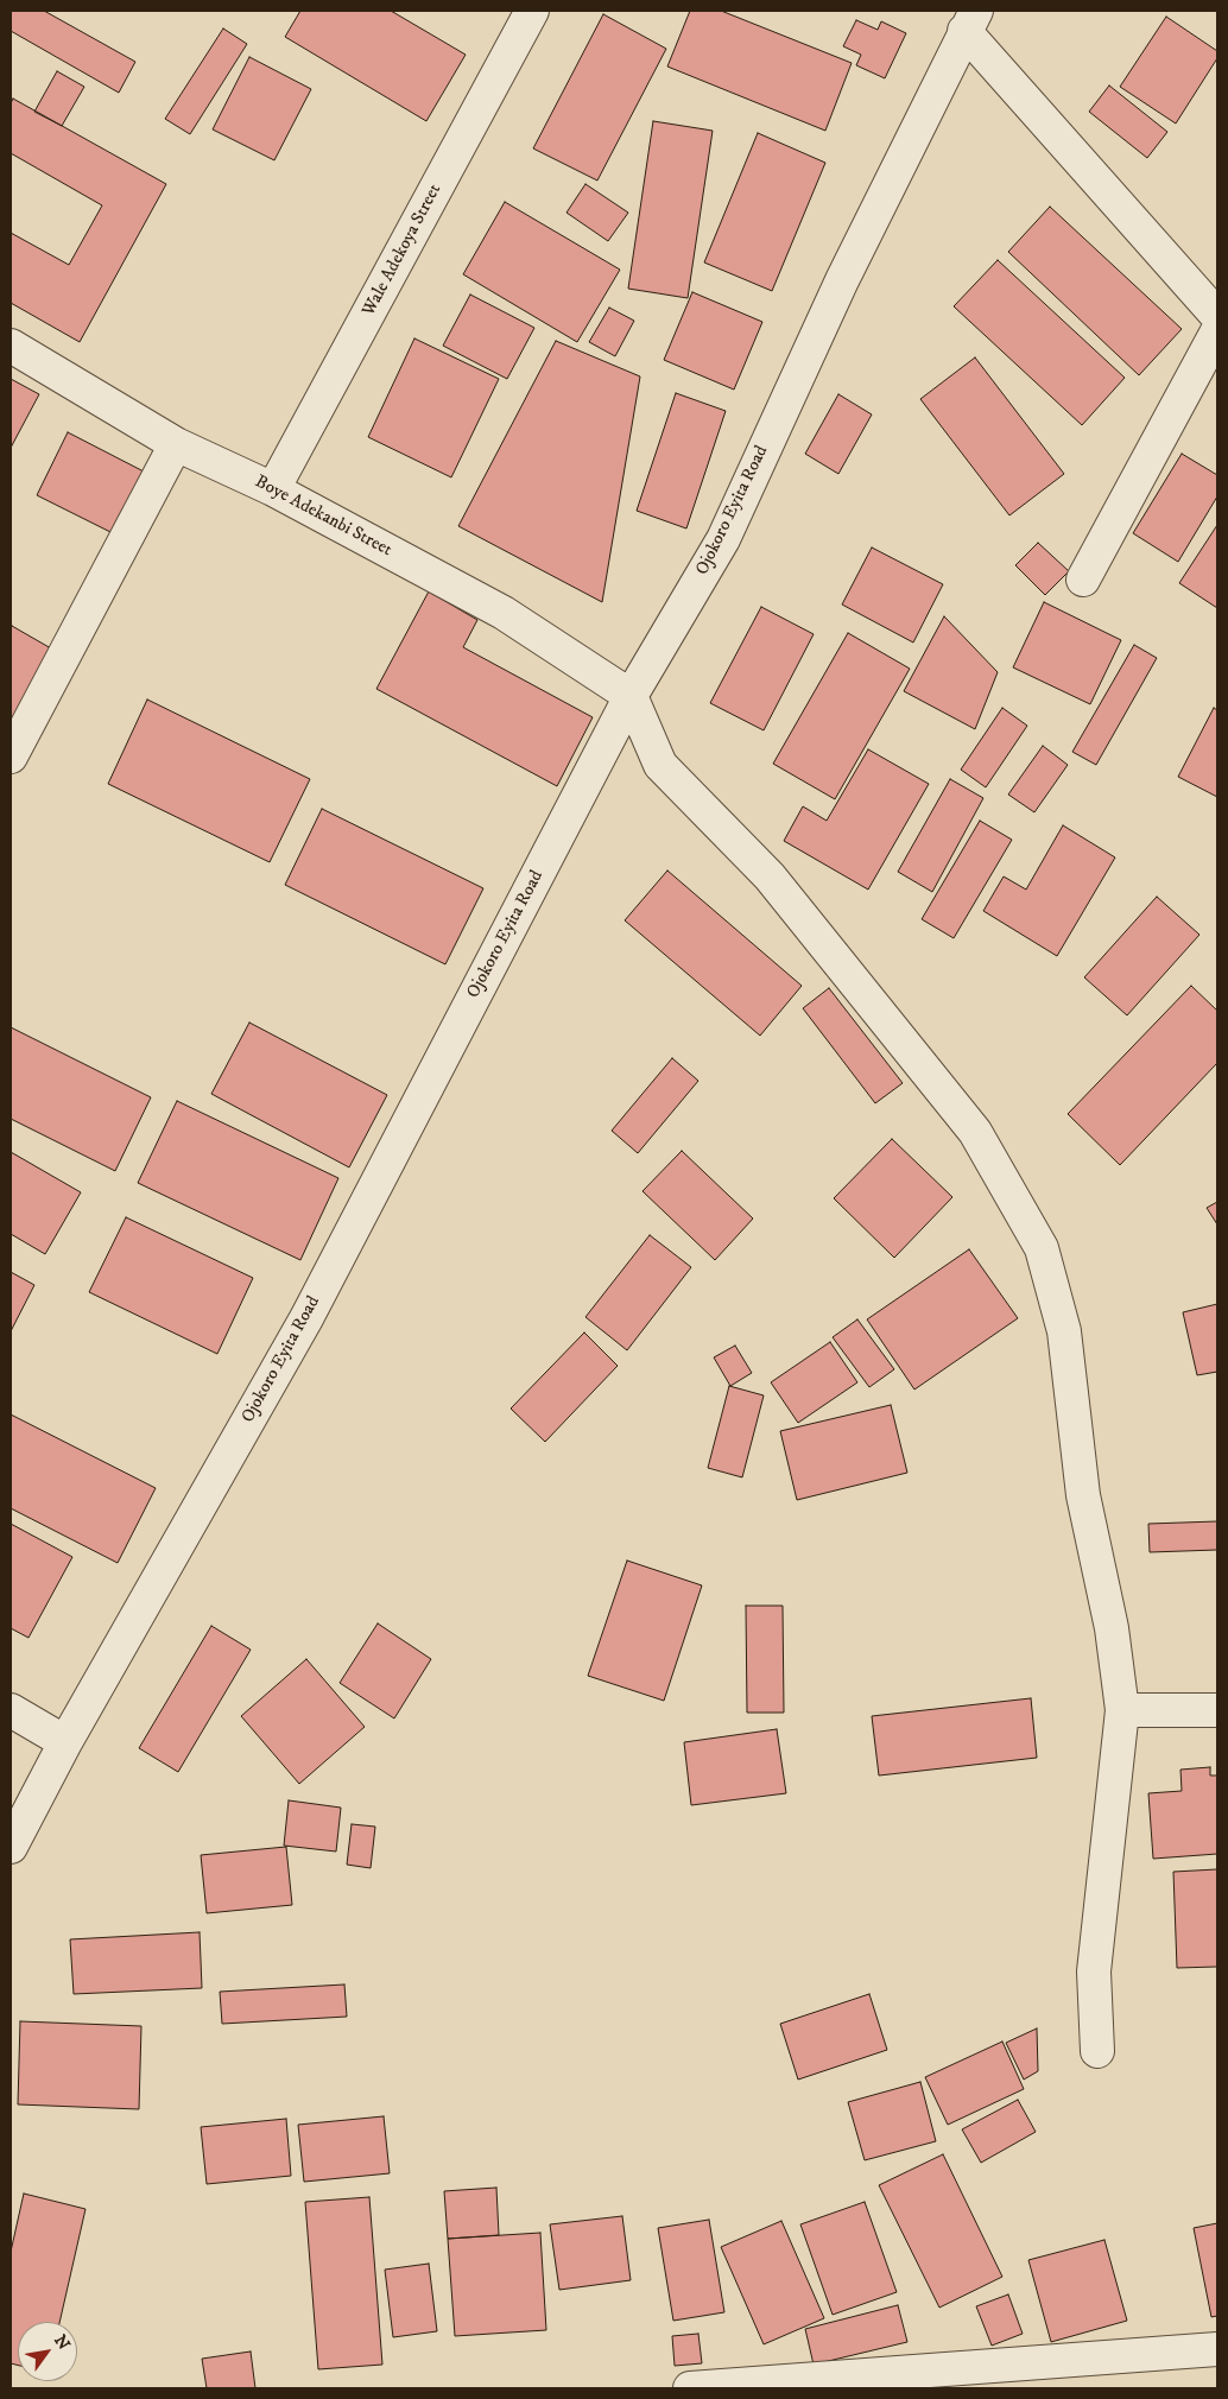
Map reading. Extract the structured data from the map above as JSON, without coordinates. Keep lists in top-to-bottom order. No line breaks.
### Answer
{"streets":{"street":["Wale Adekoya Street","Ojokoro Eyita Road","Boye Adekanbi Street"]},"crossings":[["Wale Adekoya Street","Boye Adekanbi Street"],["Ojokoro Eyita Road","Boye Adekanbi Street"]],"north":"top right"}
